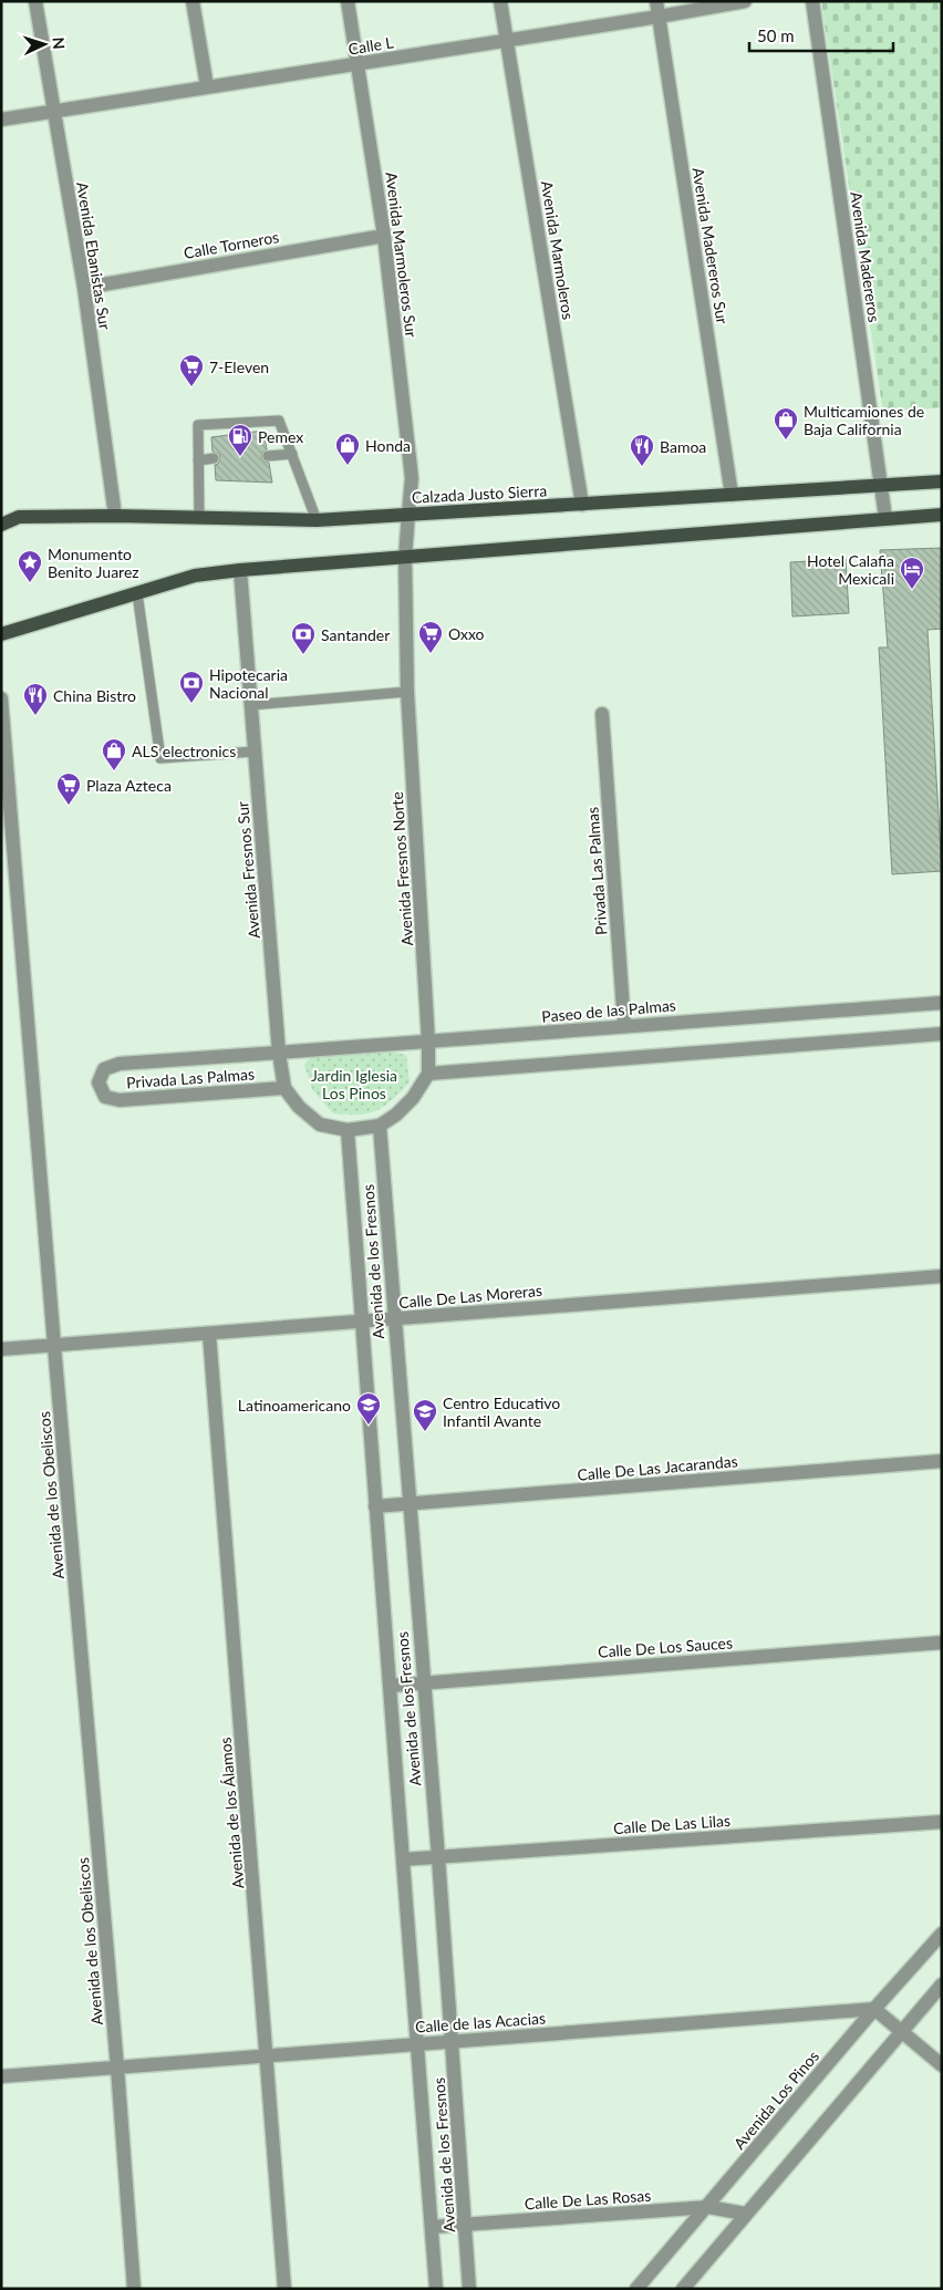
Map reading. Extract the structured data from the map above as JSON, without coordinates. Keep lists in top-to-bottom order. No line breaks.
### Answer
{"streets":{"main road":["Calzada Justo Sierra"],"street":["Calle L","Calle Torneros","Avenida Madereros Sur","Avenida Marmoleros","Avenida Marmoleros Sur","Avenida Ebanistas Sur","Avenida Madereros","Avenida Fresnos Norte","Avenida Fresnos Sur","Privada Las Palmas","Paseo de las Palmas","Avenida de los Fresnos","Calle De Las Moreras","Calle De Las Jacarandas","Avenida de los Obeliscos","Calle De Los Sauces","Avenida de los Álamos","Calle De Las Lilas","Calle de las Acacias","Avenida Los Pinos","Calle De Las Rosas"]},"crossings":[["Calle L","Avenida Madereros Sur"],["Calle L","Avenida Marmoleros"],["Calle L","Avenida Marmoleros Sur"],["Calle L","Avenida Ebanistas Sur"],["Calle Torneros","Avenida Marmoleros Sur"],["Calle Torneros","Avenida Ebanistas Sur"],["Avenida Madereros Sur","Calzada Justo Sierra"],["Avenida Marmoleros","Calzada Justo Sierra"],["Avenida Marmoleros Sur","Calzada Justo Sierra"],["Avenida Marmoleros Sur","Avenida Fresnos Norte"],["Avenida Ebanistas Sur","Calzada Justo Sierra"],["Avenida Madereros","Calzada Justo Sierra"],["Avenida Fresnos Norte","Paseo de las Palmas"],["Avenida Fresnos Sur","Privada Las Palmas"],["Avenida Fresnos Sur","Paseo de las Palmas"],["Avenida Fresnos Sur","Avenida de los Fresnos"],["Privada Las Palmas","Paseo de las Palmas"],["Avenida de los Fresnos","Calle De Las Moreras"],["Avenida de los Fresnos","Calle De Las Jacarandas"],["Avenida de los Fresnos","Calle De Los Sauces"],["Avenida de los Fresnos","Calle De Las Lilas"],["Avenida de los Fresnos","Calle de las Acacias"],["Avenida de los Fresnos","Calle De Las Rosas"],["Calle De Las Moreras","Avenida de los Obeliscos"],["Calle De Las Moreras","Avenida de los Álamos"],["Avenida de los Obeliscos","Calle de las Acacias"],["Avenida de los Álamos","Calle de las Acacias"],["Calle de las Acacias","Avenida Los Pinos"],["Avenida Los Pinos","Calle De Las Rosas"]],"parks":["Jardin Iglesia Los Pinos"],"places":{"supermarket":["7-Eleven","Oxxo","Plaza Azteca"],"shop":["Multicamiones de Baja California","Honda","ALS electronics"],"fuel station":["Pemex"],"restaurant":["Bamoa","China Bistro"],"place":["Monumento Benito Juarez"],"hotel":["Hotel Calafia Mexicali"],"bank":["Santander","Hipotecaria Nacional"],"school or university":["Latinoamericano","Centro Educativo Infantil Avante"]},"scale_bar":"50 m","north":"right"}
